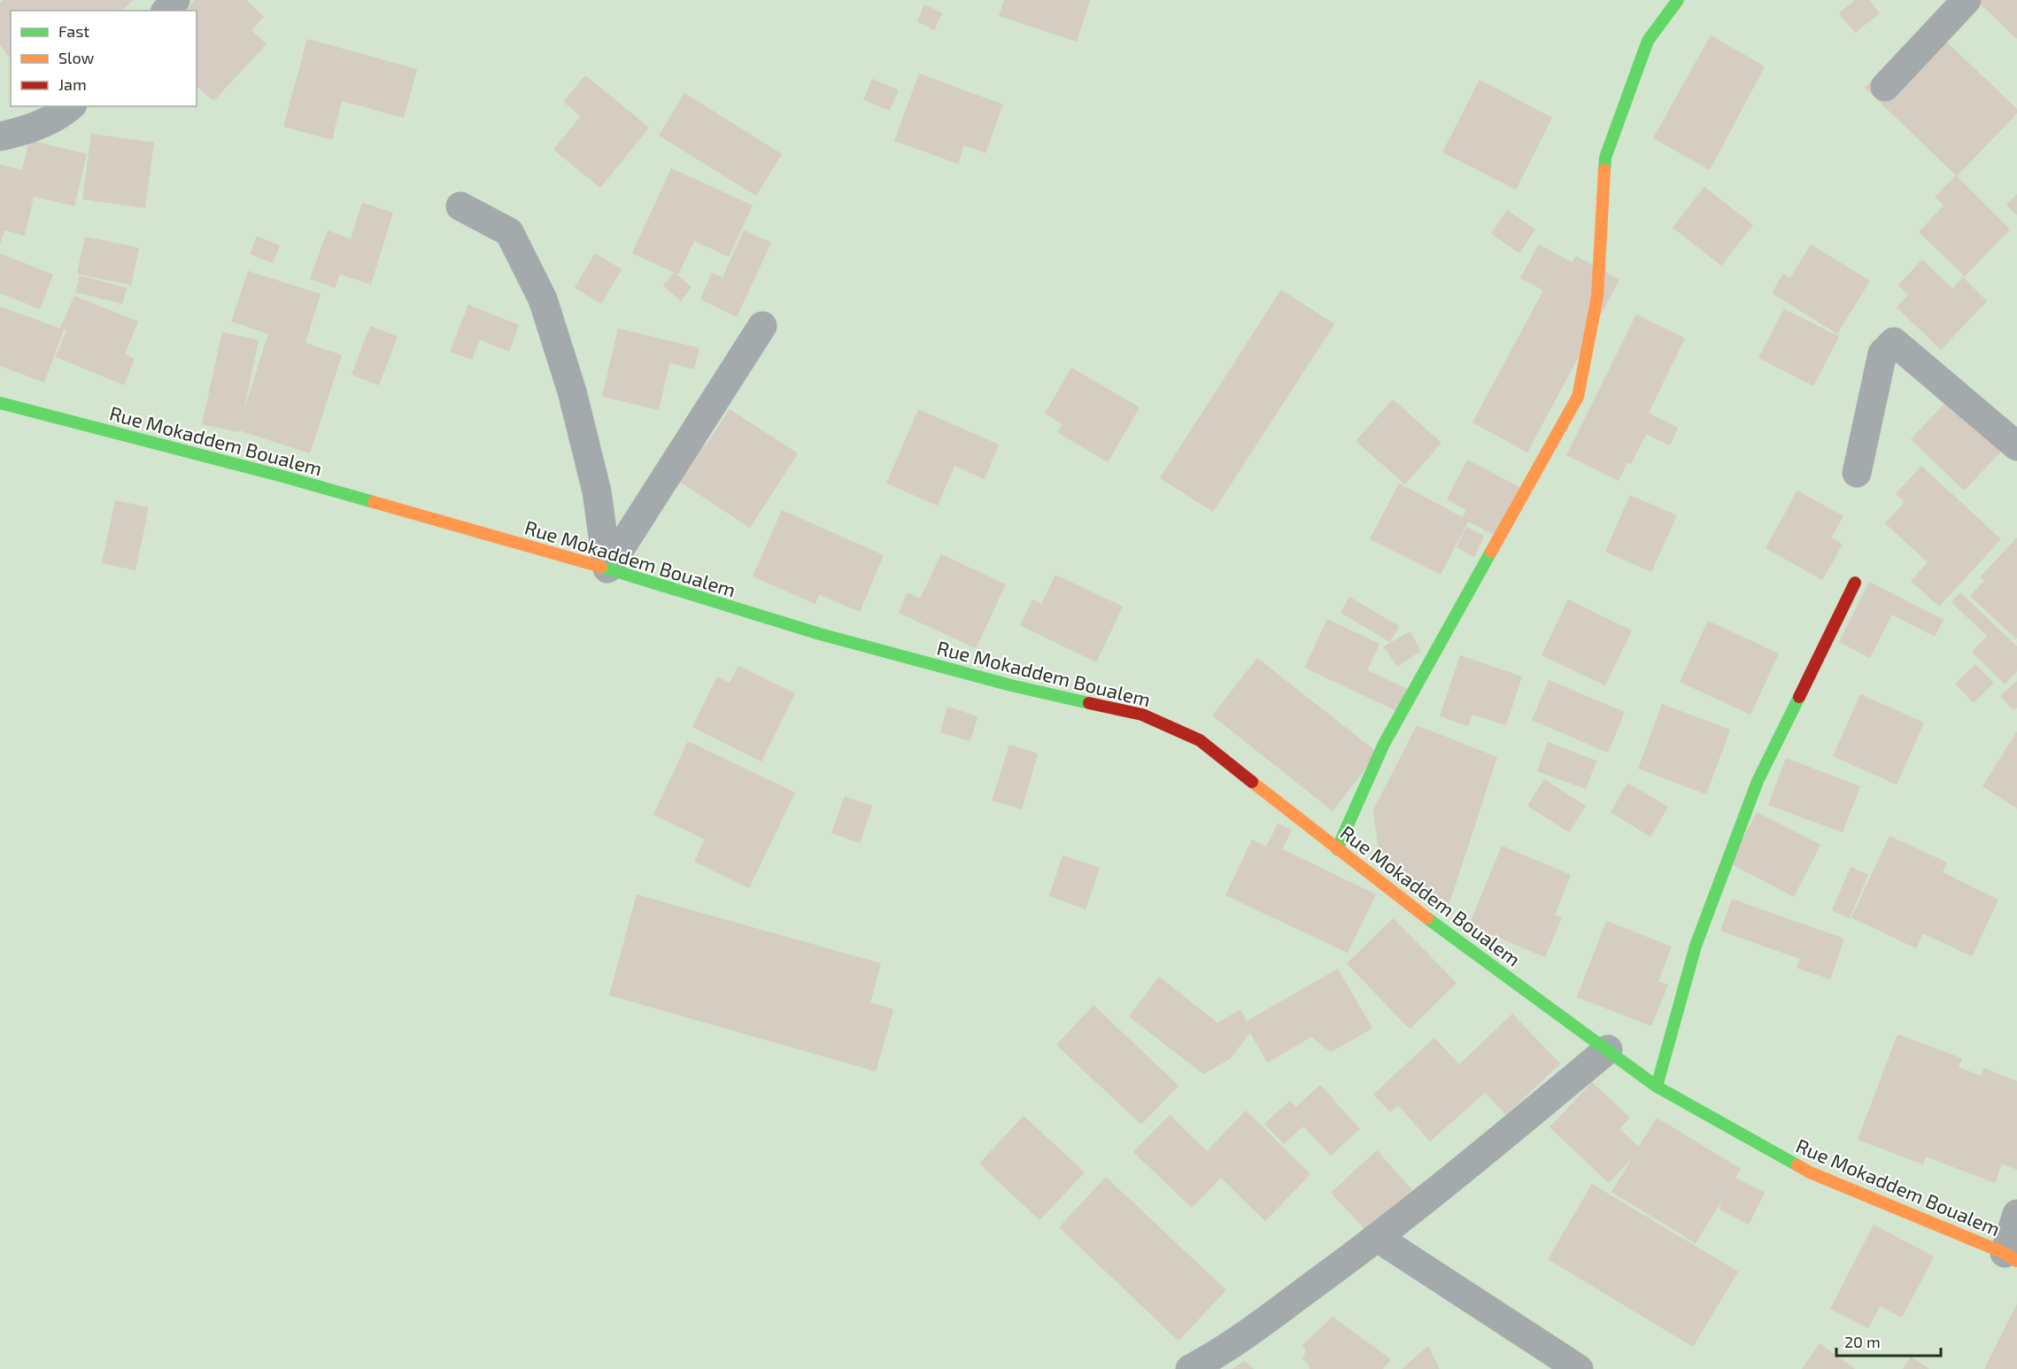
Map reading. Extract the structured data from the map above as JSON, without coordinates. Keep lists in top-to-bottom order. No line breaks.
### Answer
{"streets":{"street":["Rue Mokaddem Boualem"]},"legend":["Fast","Slow","Jam"],"scale_bar":"20 m"}
